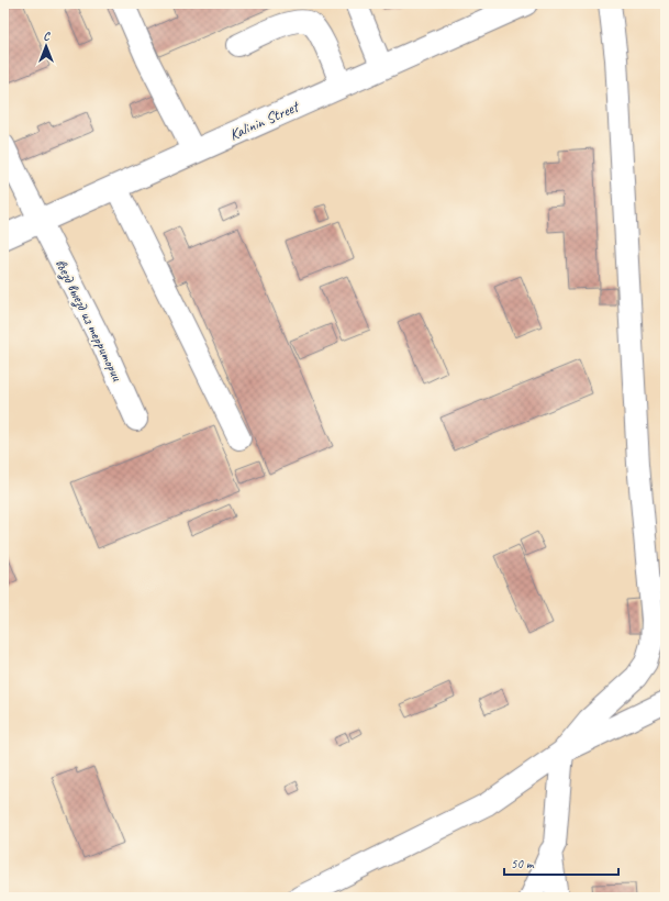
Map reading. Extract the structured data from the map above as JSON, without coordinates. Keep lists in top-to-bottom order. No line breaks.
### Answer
{"streets":{"main road":["Kalinin Street"],"street":["въезд выезд из территории"]},"crossings":[["Kalinin Street","въезд выезд из территории"]],"scale_bar":"50 m","north":"top"}
